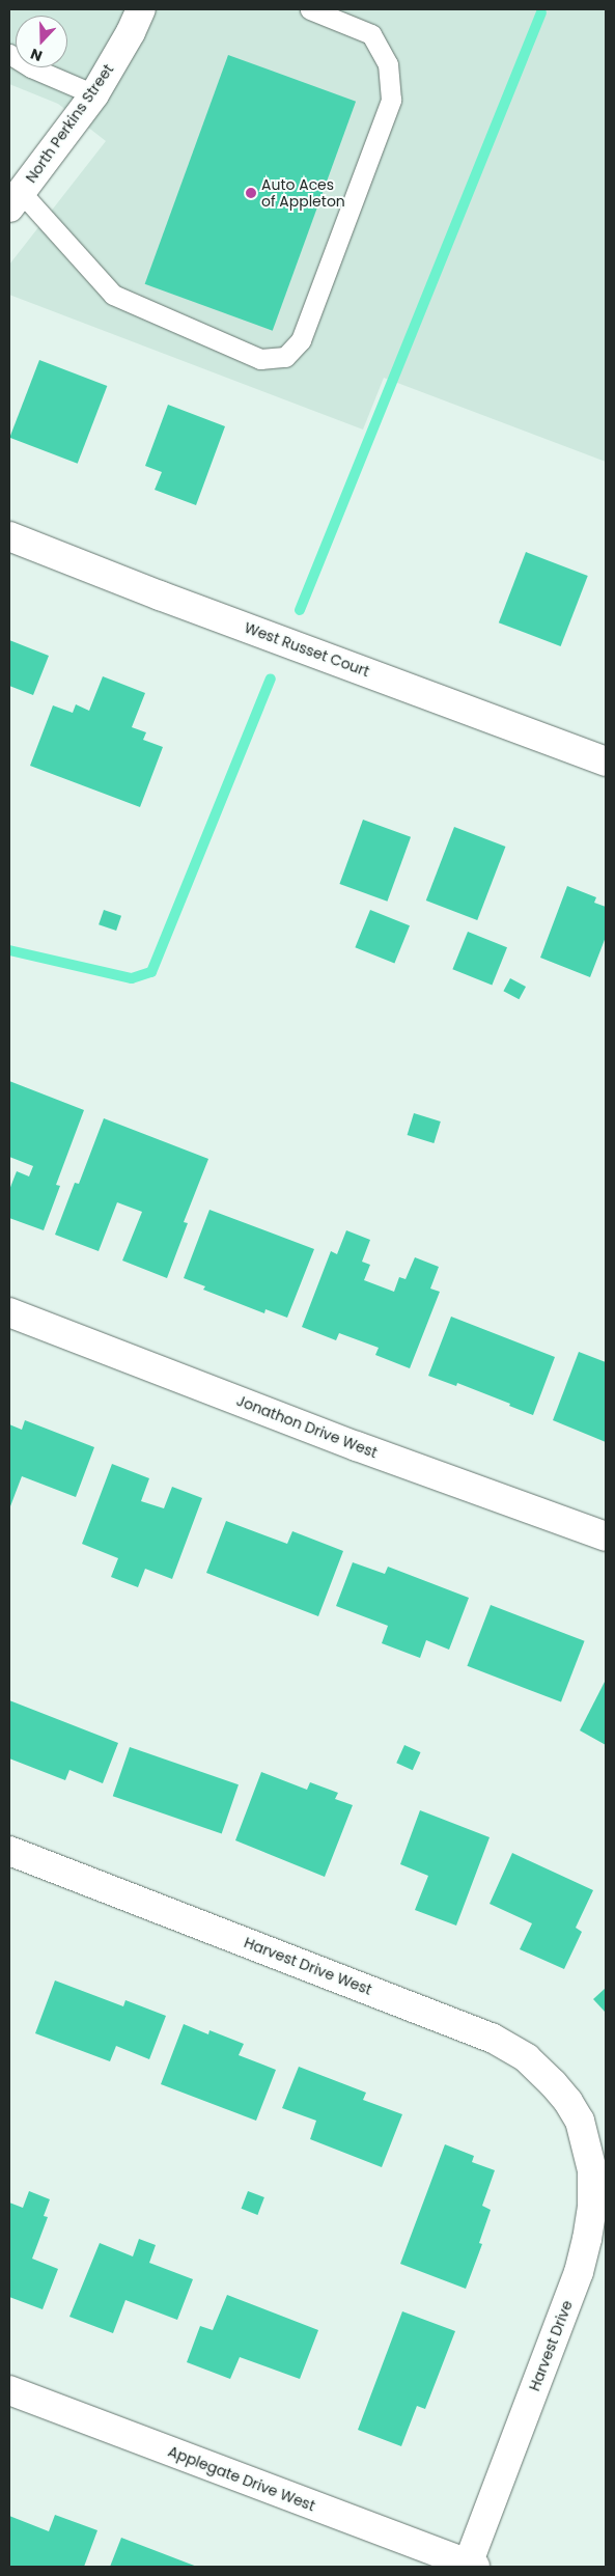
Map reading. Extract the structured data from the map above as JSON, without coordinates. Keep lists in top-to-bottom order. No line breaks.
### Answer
{"streets":{"street":["North Perkins Street","West Russet Court","Jonathon Drive West","Harvest Drive West","Harvest Drive","Applegate Drive West"]},"crossings":[["Harvest Drive West","Harvest Drive"],["Harvest Drive","Applegate Drive West"]],"places":["Auto Aces of Appleton"],"north":"bottom"}
